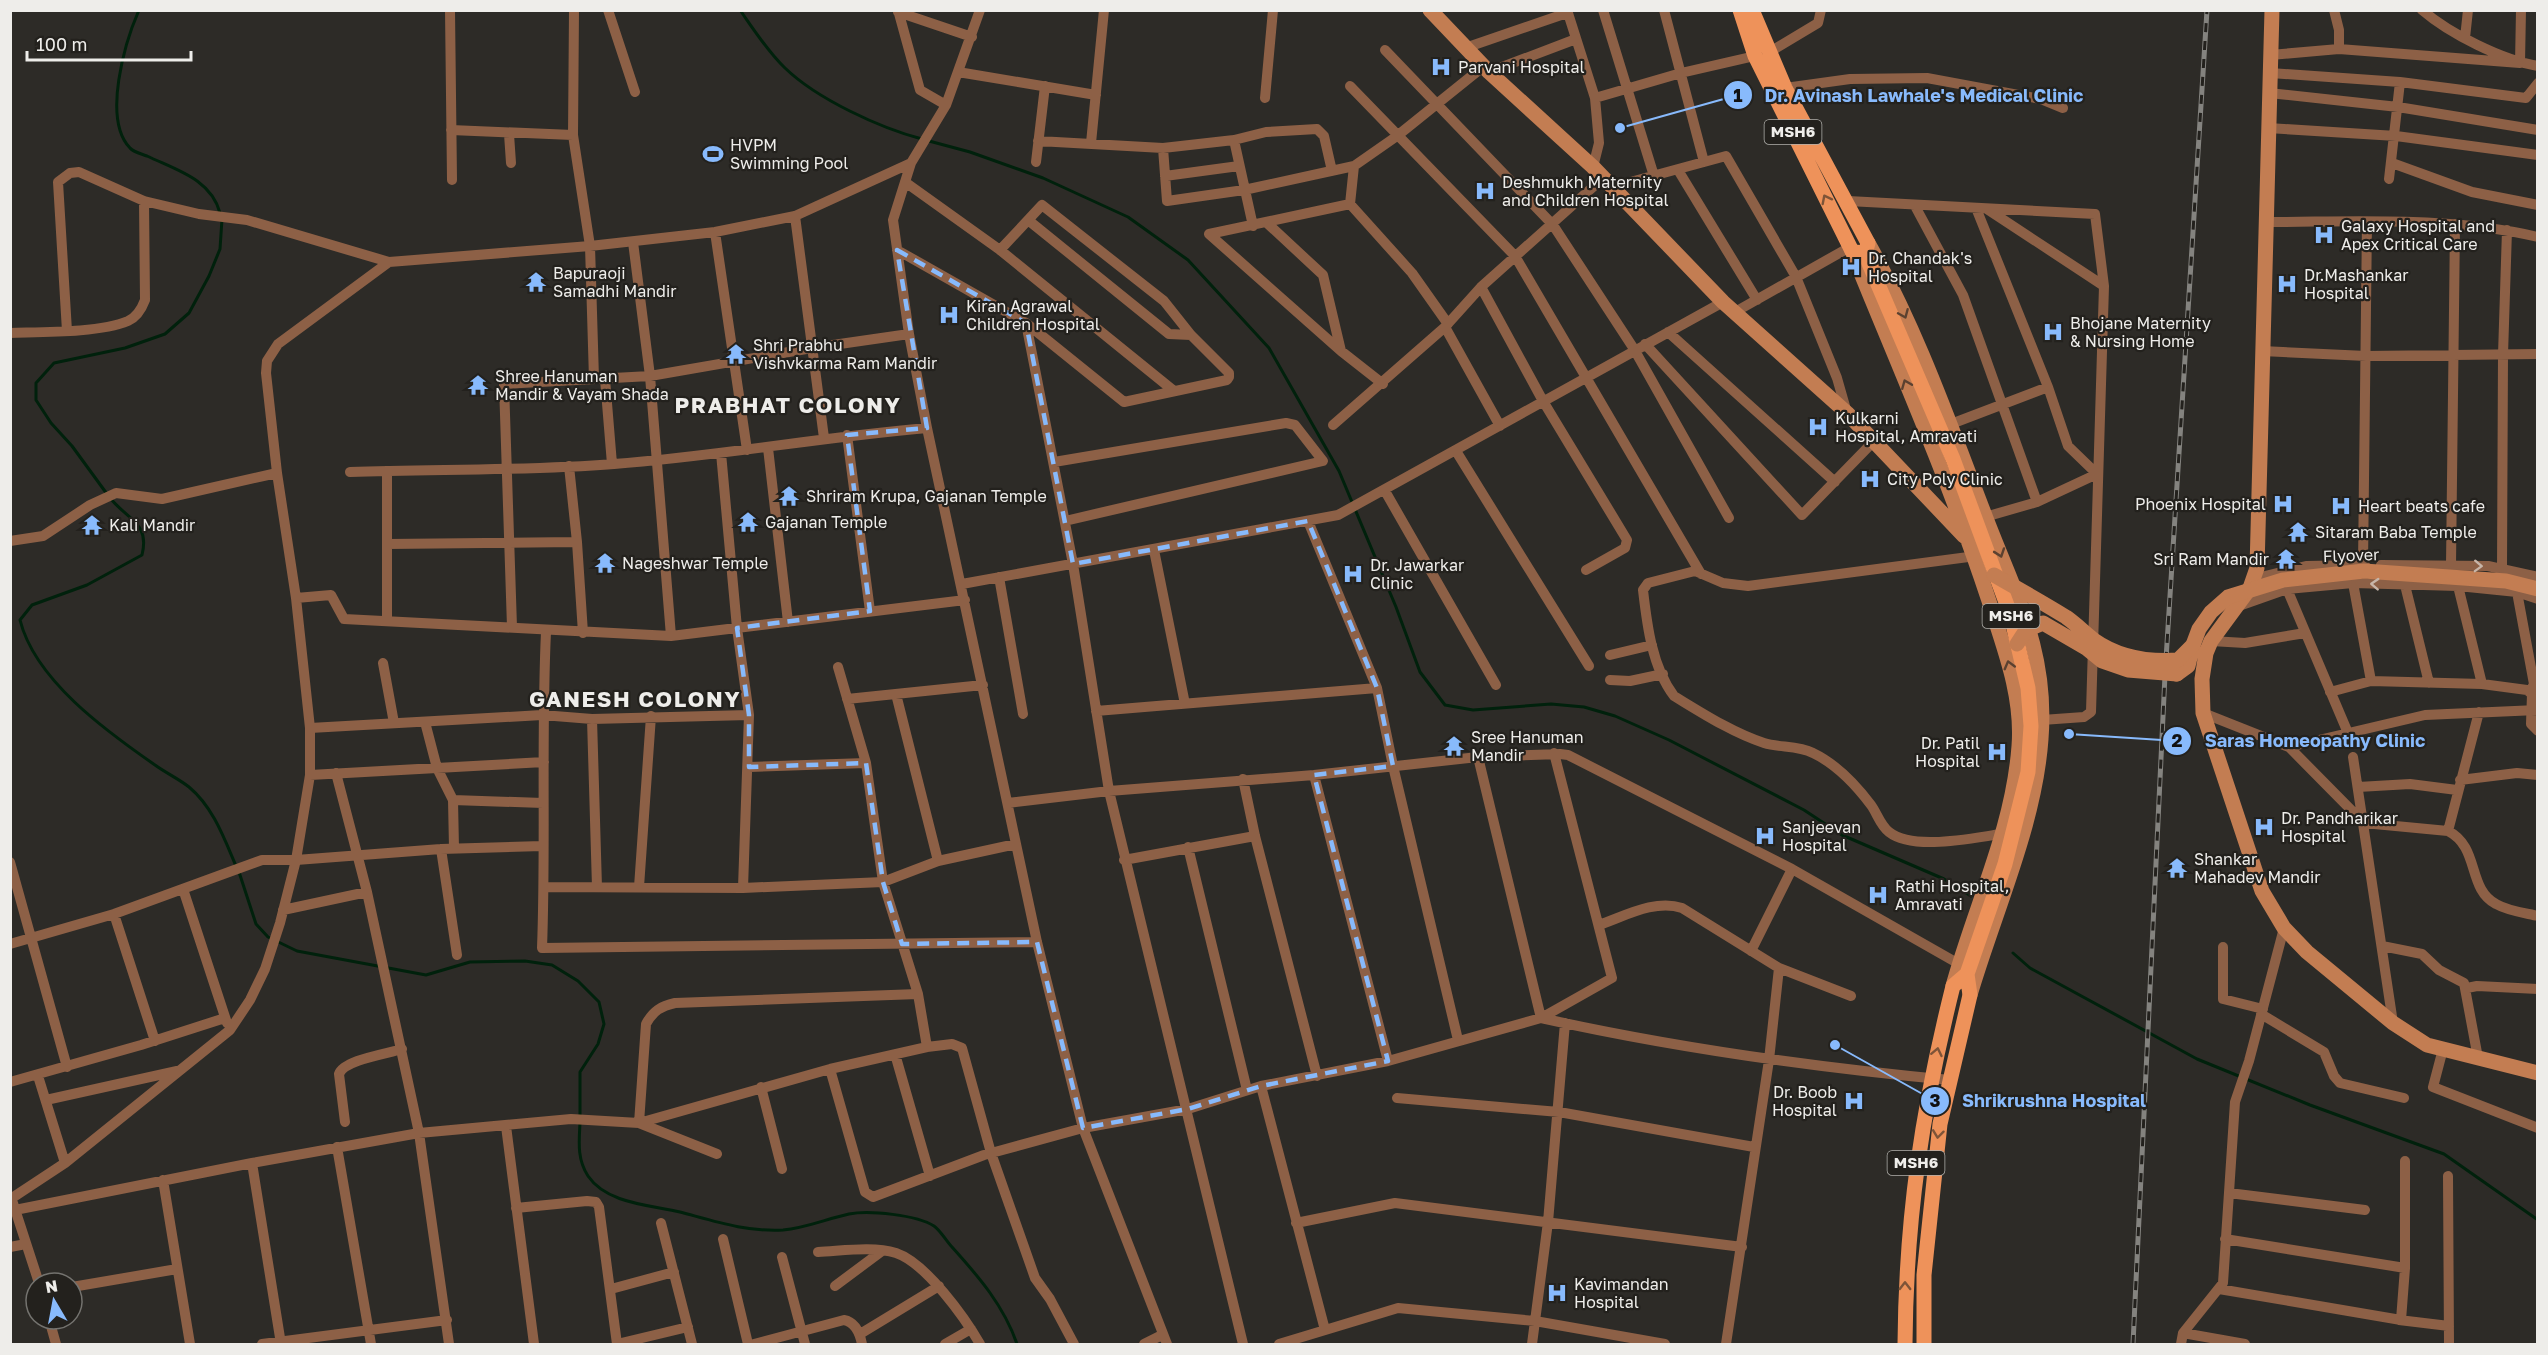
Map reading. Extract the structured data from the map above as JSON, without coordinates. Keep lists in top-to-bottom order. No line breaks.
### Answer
{"streets":{"main road":["MSH6","Flyover"]},"crossings":[["MSH6","Flyover"]],"districts":["PRABHAT COLONY","GANESH COLONY"],"places":{"hospital":["Parvani Hospital","Deshmukh Maternity and Children Hospital","Galaxy Hospital and Apex Critical Care","Dr. Chandak's Hospital","Dr.Mashankar Hospital","Kiran Agrawal Children Hospital","Bhojane Maternity & Nursing Home","Kulkarni Hospital, Amravati","City Poly Clinic","Phoenix Hospital","Heart beats cafe","Dr. Jawarkar Clinic","Dr. Patil Hospital","Dr. Pandharikar Hospital","Sanjeevan Hospital","Rathi Hospital, Amravati","Dr. Boob Hospital","Kavimandan Hospital"],"other":["Dr. Avinash Lawhale's Medical Clinic","Saras Homeopathy Clinic","Shrikrushna Hospital"],"sports":["HVPM Swimming Pool"],"temple":["Bapuraoji Samadhi Mandir","Shri Prabhu Vishvkarma Ram Mandir","Shree Hanuman Mandir & Vayam Shada","Shriram Krupa, Gajanan Temple","Gajanan Temple","Kali Mandir","Sitaram Baba Temple","Sri Ram Mandir","Nageshwar Temple","Sree Hanuman Mandir","Shankar Mahadev Mandir"]},"scale_bar":"100 m","north":"top"}
